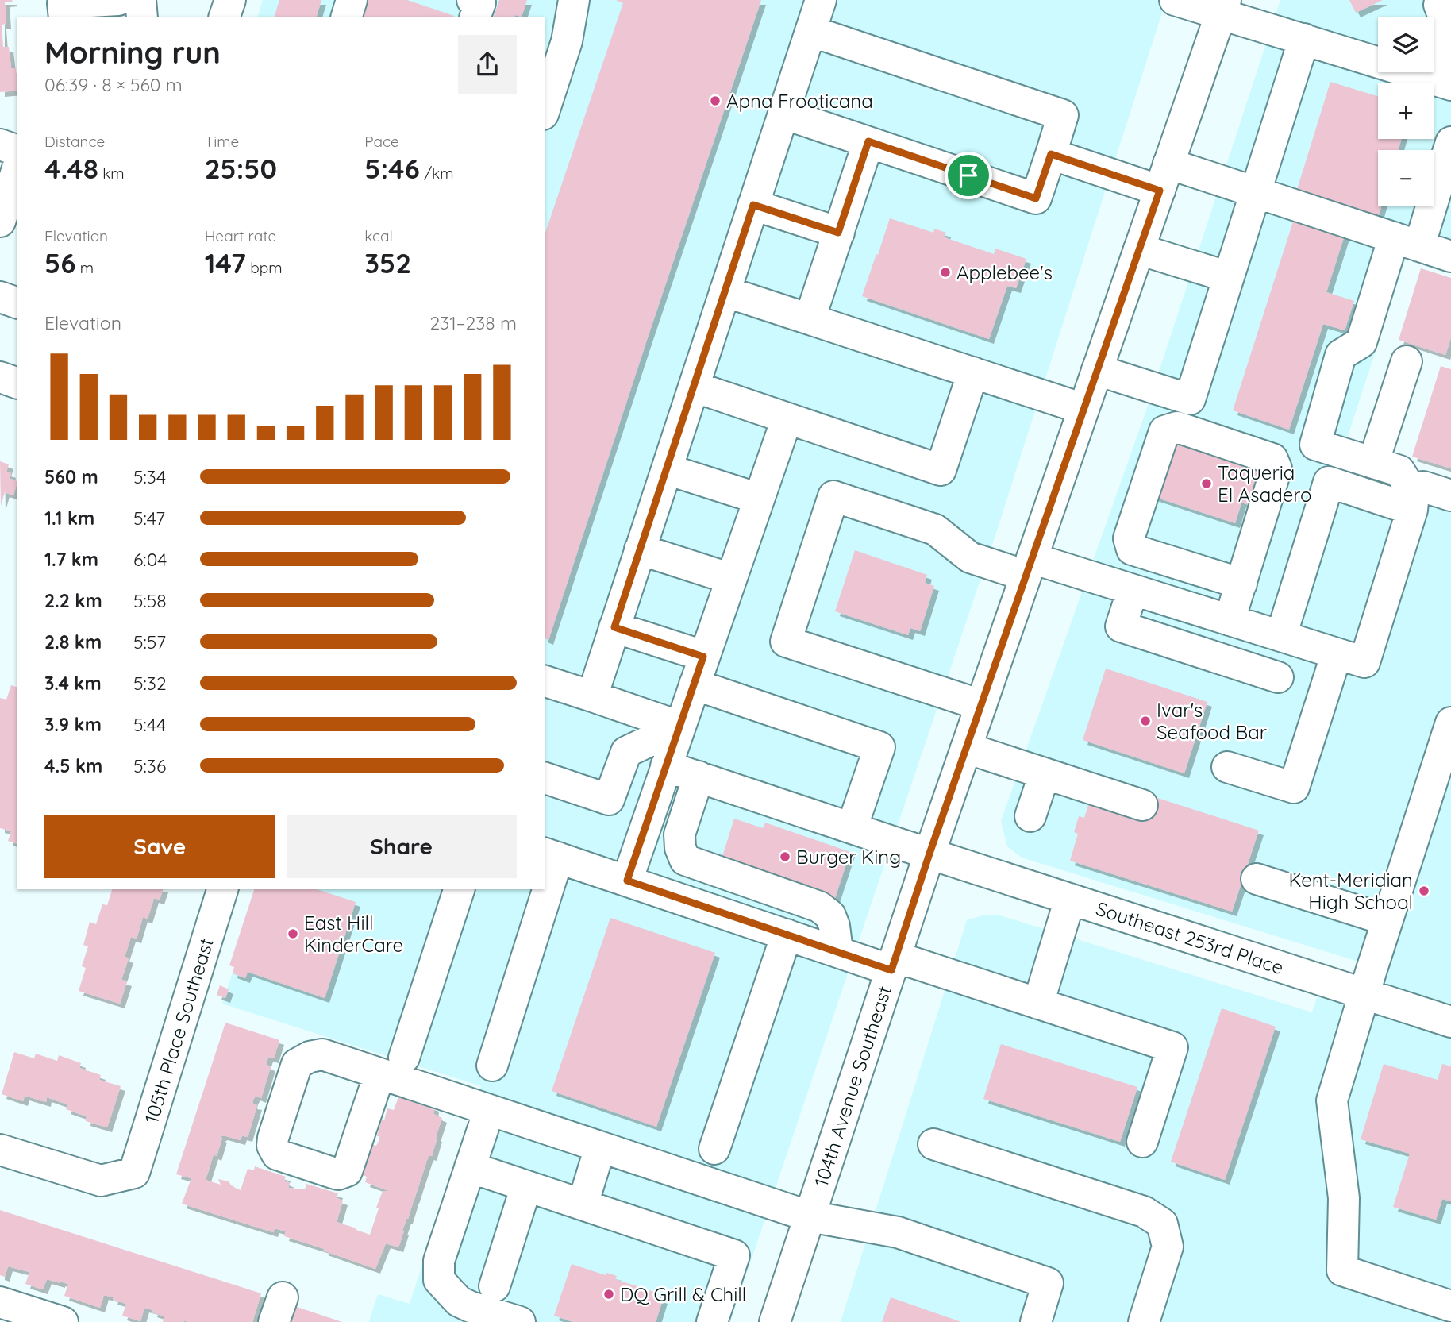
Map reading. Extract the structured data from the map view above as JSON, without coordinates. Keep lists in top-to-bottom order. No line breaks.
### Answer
{"streets":{"street":["Southeast 253rd Place","105th Place Southeast","104th Avenue Southeast"]},"crossings":[["Southeast 253rd Place","104th Avenue Southeast"]],"places":["Apna Frooticana","Applebee's","Taqueria El Asadero","Ivar's Seafood Bar","Burger King","Kent-Meridian High School","East Hill KinderCare","DQ Grill & Chill"],"page":{"map_buttons":["+","−"],"heading":["Morning run","06:39 · 8 × 560 m"],"stats":[["Distance","4.48 km"],["Time","25:50"],["Pace","5:46 /km"],["Elevation","56 m"],["Heart rate","147 bpm"],["kcal","352"]],"chart":["Elevation","231–238 m"],"list":[{"name":"560 m","note":"5:34"},{"name":"1.1 km","note":"5:47"},{"name":"1.7 km","note":"6:04"},{"name":"2.2 km","note":"5:58"},{"name":"2.8 km","note":"5:57"},{"name":"3.4 km","note":"5:32"},{"name":"3.9 km","note":"5:44"},{"name":"4.5 km","note":"5:36"}],"buttons":["Save","Share"]}}
